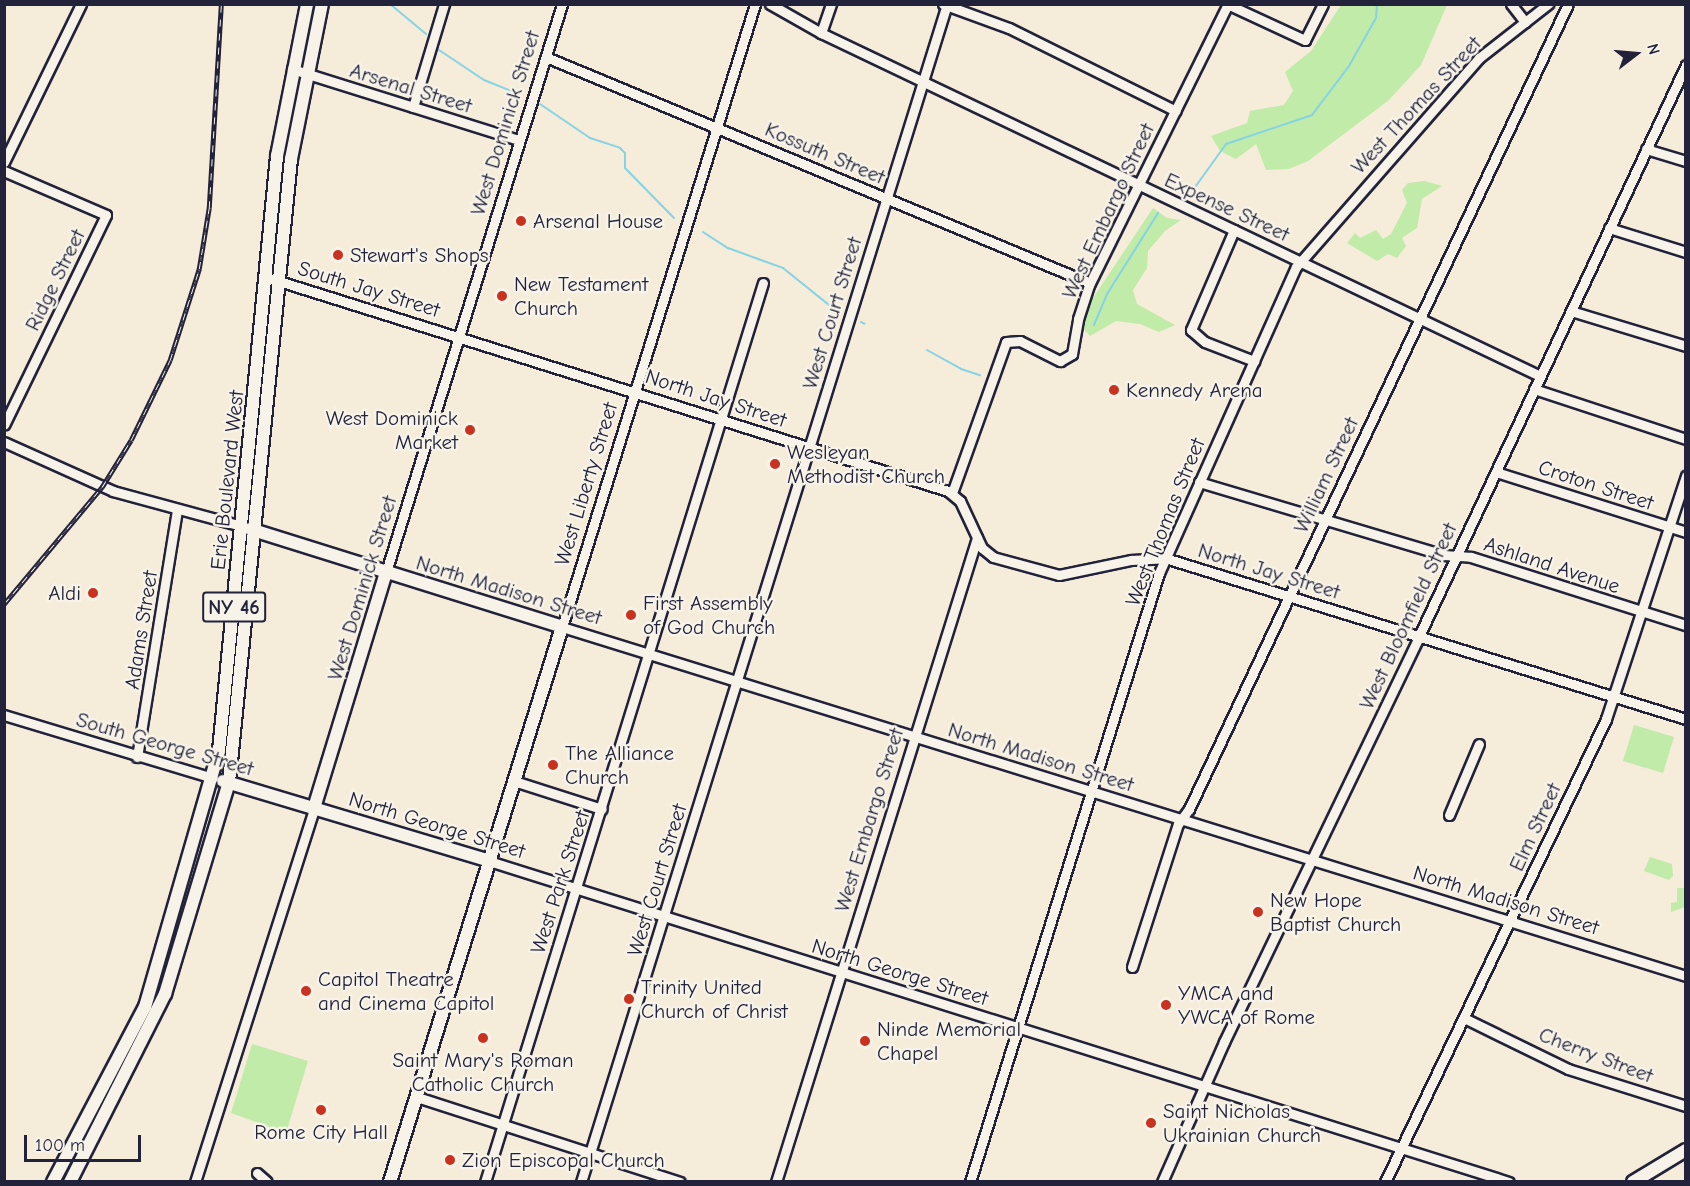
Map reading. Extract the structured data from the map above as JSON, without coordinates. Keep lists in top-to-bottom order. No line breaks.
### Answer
{"streets":{"main road":["West Dominick Street","Erie Boulevard West","West Liberty Street","North Madison Street","NY 46","South George Street","North George Street"],"street":["Arsenal Street","West Thomas Street","Kossuth Street","Expense Street","West Embargo Street","Ridge Street","South Jay Street","West Court Street","North Jay Street","William Street","Croton Street","Ashland Avenue","West Bloomfield Street","Adams Street","Elm Street","West Park Street","Cherry Street"]},"crossings":[["Arsenal Street","West Dominick Street"],["Arsenal Street","Erie Boulevard West"],["West Thomas Street","Expense Street"],["West Thomas Street","North Jay Street"],["West Thomas Street","Ashland Avenue"],["West Thomas Street","North Madison Street"],["West Thomas Street","North George Street"],["West Dominick Street","Kossuth Street"],["West Dominick Street","South Jay Street"],["West Dominick Street","North Jay Street"],["West Dominick Street","North Madison Street"],["West Dominick Street","South George Street"],["West Dominick Street","North George Street"],["Kossuth Street","West Embargo Street"],["Kossuth Street","West Court Street"],["Kossuth Street","West Liberty Street"],["Expense Street","West Embargo Street"],["Expense Street","West Court Street"],["Expense Street","William Street"],["Expense Street","West Bloomfield Street"],["West Embargo Street","North Jay Street"],["West Embargo Street","North Madison Street"],["West Embargo Street","North George Street"],["South Jay Street","North Jay Street"],["South Jay Street","Erie Boulevard West"],["West Court Street","North Jay Street"],["West Court Street","North Madison Street"],["West Court Street","North George Street"],["North Jay Street","William Street"],["North Jay Street","West Liberty Street"],["North Jay Street","West Bloomfield Street"],["North Jay Street","Elm Street"],["North Jay Street","West Park Street"],["William Street","Ashland Avenue"],["William Street","North Madison Street"],["Erie Boulevard West","North Madison Street"],["Erie Boulevard West","South George Street"],["West Liberty Street","North Madison Street"],["West Liberty Street","North George Street"],["Croton Street","West Bloomfield Street"],["Croton Street","Elm Street"],["Ashland Avenue","West Bloomfield Street"],["Ashland Avenue","Elm Street"],["North Madison Street","West Bloomfield Street"],["North Madison Street","Elm Street"],["North Madison Street","West Park Street"],["West Bloomfield Street","North George Street"],["Adams Street","South George Street"],["South George Street","North George Street"],["North George Street","Elm Street"],["North George Street","West Park Street"],["Elm Street","Cherry Street"]],"places":["Arsenal House","Stewart's Shops","New Testament Church","Kennedy Arena","West Dominick Market","Wesleyan Methodist Church","Aldi","First Assembly of God Church","The Alliance Church","New Hope Baptist Church","Capitol Theatre and Cinema Capitol","Trinity United Church of Christ","YMCA and YWCA of Rome","Saint Mary's Roman Catholic Church","Ninde Memorial Chapel","Rome City Hall","Saint Nicholas Ukrainian Church","Zion Episcopal Church"],"scale_bar":"100 m","north":"right"}
